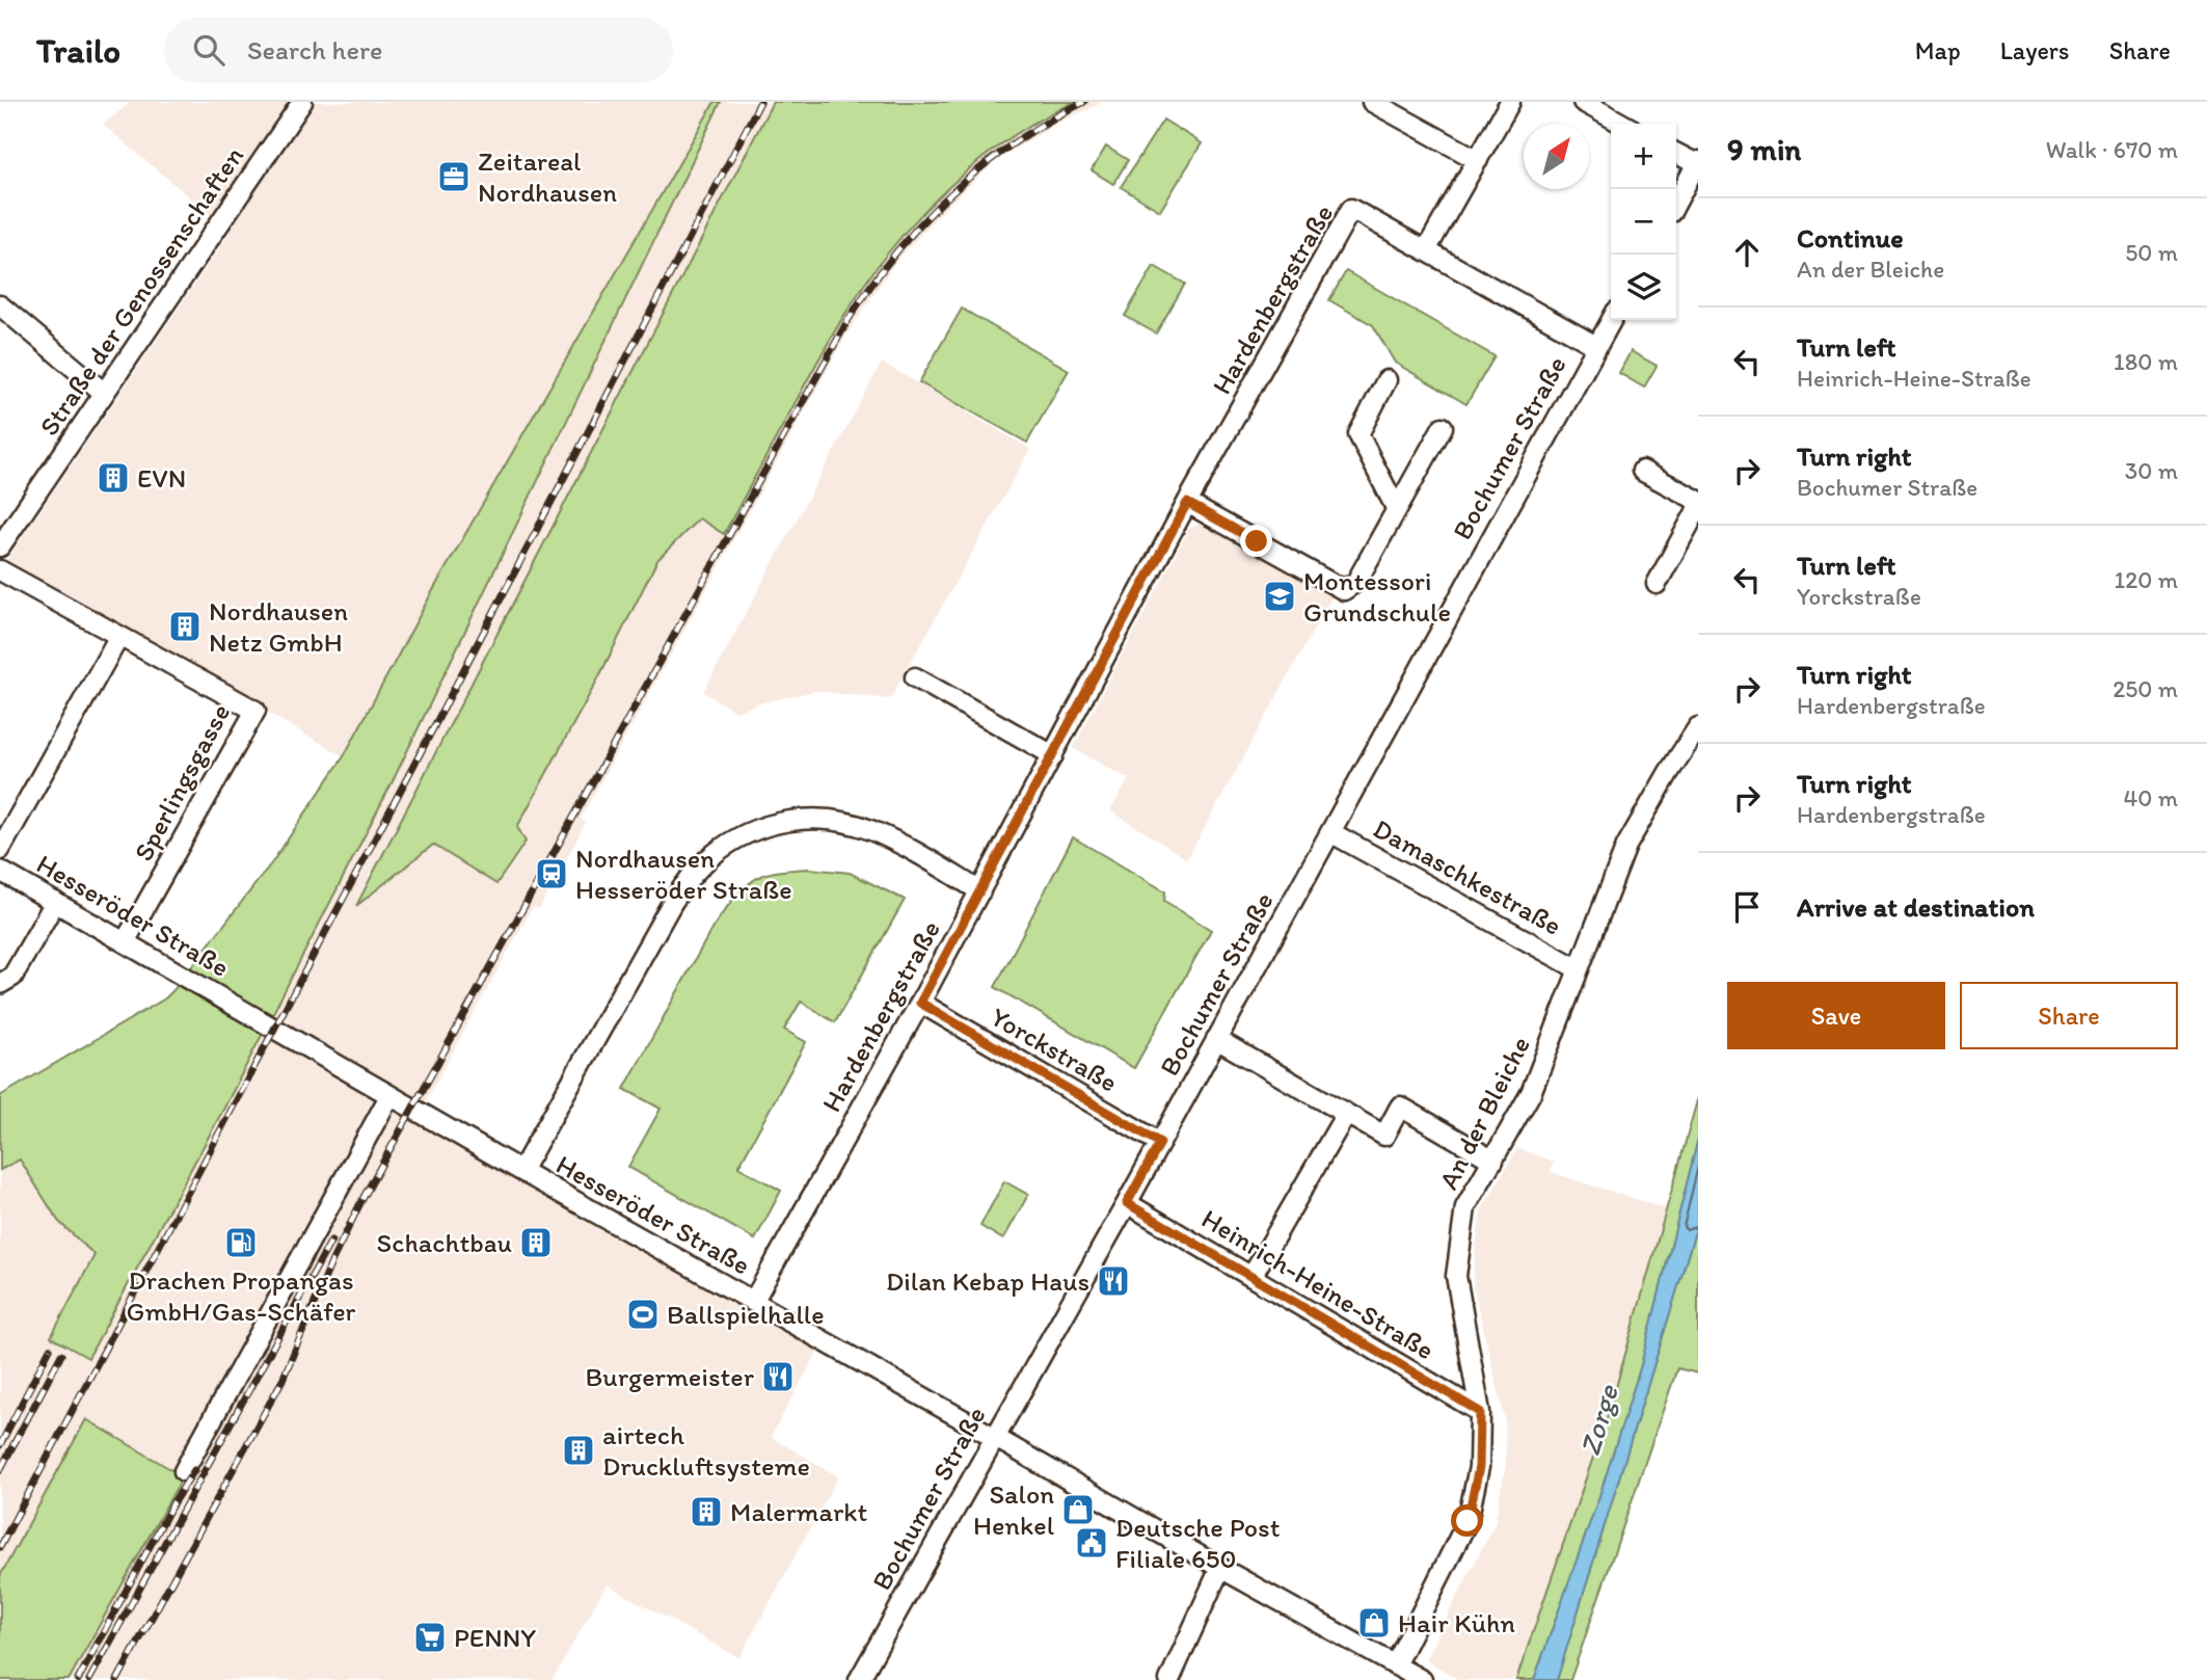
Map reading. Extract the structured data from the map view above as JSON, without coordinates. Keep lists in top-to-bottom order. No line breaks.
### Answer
{"streets":{"street":["Straße der Genossenschaften","Hardenbergstraße","Bochumer Straße","Sperlingsgasse","Damaschkestraße","Hesseröder Straße","Yorckstraße","An der Bleiche","Heinrich-Heine-Straße"]},"crossings":[["Hardenbergstraße","Bochumer Straße"],["Hardenbergstraße","Hesseröder Straße"],["Hardenbergstraße","Yorckstraße"],["Bochumer Straße","Damaschkestraße"],["Bochumer Straße","Hesseröder Straße"],["Bochumer Straße","Yorckstraße"],["Bochumer Straße","Heinrich-Heine-Straße"],["Sperlingsgasse","Hesseröder Straße"],["Damaschkestraße","An der Bleiche"],["Hesseröder Straße","An der Bleiche"],["An der Bleiche","Heinrich-Heine-Straße"]],"water":["Zorge"],"places":{"office":["Zeitareal Nordhausen"],"building":["EVN","Nordhausen Netz GmbH","Schachtbau","airtech Druckluftsysteme","Malermarkt"],"school or university":["Montessori Grundschule"],"station":["Nordhausen Hesseröder Straße"],"fuel station":["Drachen Propangas GmbH/Gas-Schäfer"],"restaurant":["Dilan Kebap Haus","Burgermeister"],"sports":["Ballspielhalle"],"shop":["Salon Henkel","Hair Kühn"],"public building":["Deutsche Post Filiale 650"],"supermarket":["PENNY"]},"north":"top right","page":{"header":"Trailo","search":"Search here","nav":["Map","Layers","Share"],"heading":["9 min","Walk · 670 m"],"map_buttons":["+","−"],"list":[["Continue","An der Bleiche","50 m"],["Turn left","Heinrich-Heine-Straße","180 m"],["Turn right","Bochumer Straße","30 m"],["Turn left","Yorckstraße","120 m"],["Turn right","Hardenbergstraße","250 m"],["Turn right","Hardenbergstraße","40 m"],"Arrive at destination"],"buttons":["Save","Share"]}}
